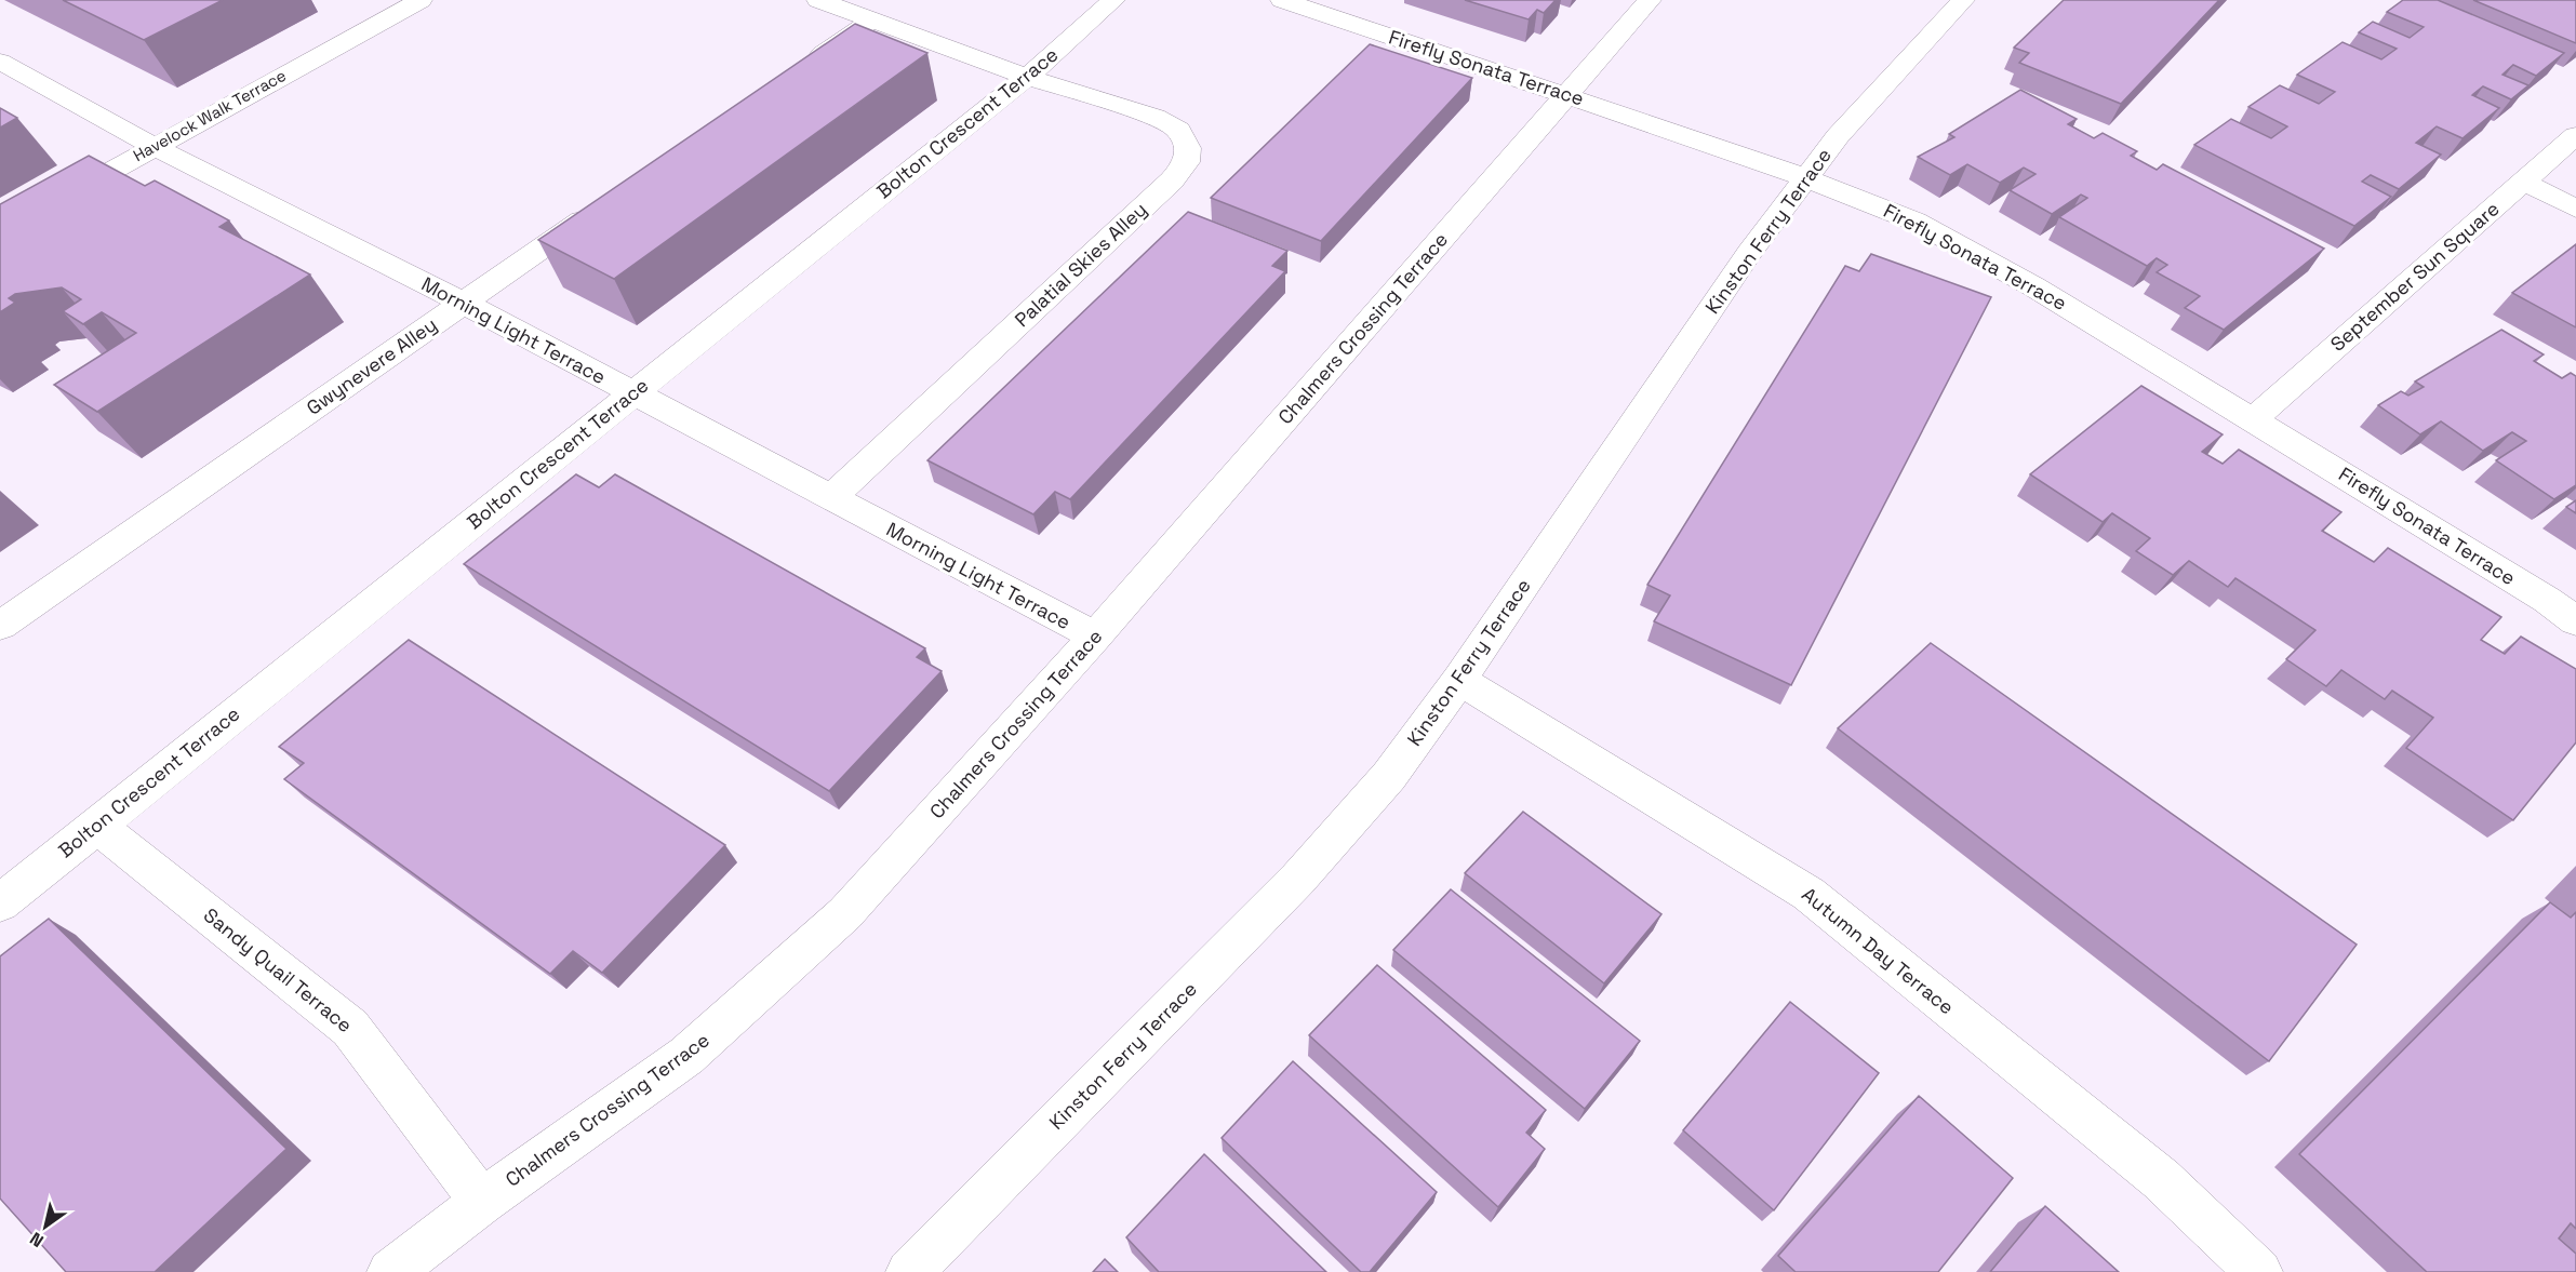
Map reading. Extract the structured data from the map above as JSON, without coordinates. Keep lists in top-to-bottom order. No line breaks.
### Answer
{"streets":{"street":["Firefly Sonata Terrace","Havelock Walk Terrace","Bolton Crescent Terrace","Kinston Ferry Terrace","Palatial Skies Alley","September Sun Square","Chalmers Crossing Terrace","Morning Light Terrace","Gwynevere Alley","Autumn Day Terrace","Sandy Quail Terrace"]},"crossings":[["Firefly Sonata Terrace","Kinston Ferry Terrace"],["Firefly Sonata Terrace","September Sun Square"],["Firefly Sonata Terrace","Chalmers Crossing Terrace"],["Havelock Walk Terrace","Morning Light Terrace"],["Bolton Crescent Terrace","Palatial Skies Alley"],["Bolton Crescent Terrace","Morning Light Terrace"],["Bolton Crescent Terrace","Sandy Quail Terrace"],["Kinston Ferry Terrace","Autumn Day Terrace"],["Palatial Skies Alley","Morning Light Terrace"],["Chalmers Crossing Terrace","Morning Light Terrace"],["Chalmers Crossing Terrace","Sandy Quail Terrace"],["Morning Light Terrace","Gwynevere Alley"]],"north":"bottom left"}
